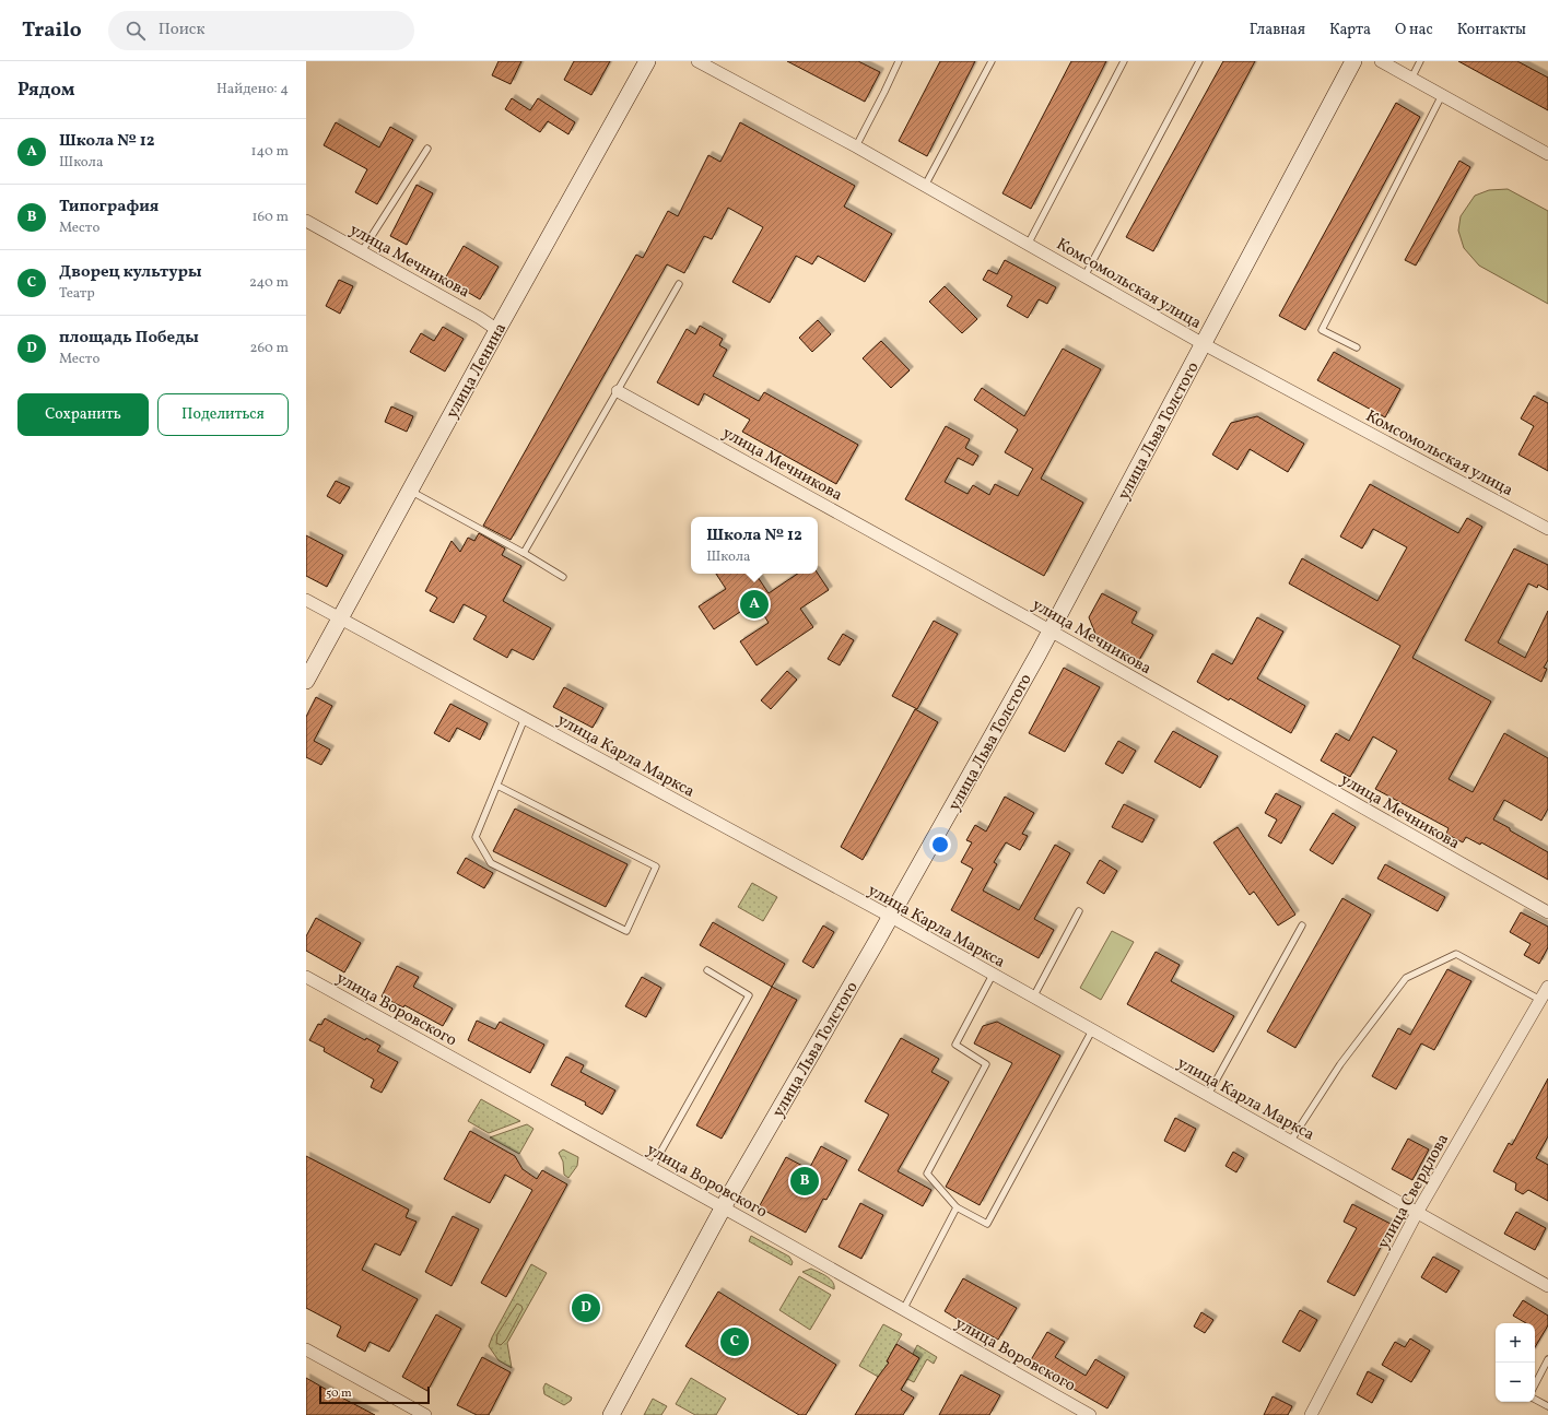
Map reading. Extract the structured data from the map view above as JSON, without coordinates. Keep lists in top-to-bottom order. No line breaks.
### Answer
{"streets":{"street":["улица Мечникова","Комсомольская улица","улица Ленина","улица Льва Толстого","улица Карла Маркса","улица Воровского","улица Свердлова"]},"crossings":[["улица Мечникова","улица Ленина"],["улица Мечникова","улица Льва Толстого"],["Комсомольская улица","улица Льва Толстого"],["улица Ленина","улица Карла Маркса"],["улица Льва Толстого","улица Карла Маркса"],["улица Льва Толстого","улица Воровского"],["улица Карла Маркса","улица Свердлова"]],"scale_bar":"50 m","page":{"header":"Trailo","search":"Поиск","nav":["Главная","Карта","О нас","Контакты"],"heading":["Рядом","Найдено: 4"],"list":[{"mark":"A","name":"Школа № 12","note":"Школа","value":"140 m"},{"mark":"B","name":"Типография","note":"Место","value":"160 m"},{"mark":"C","name":"Дворец культуры","note":"Театр","value":"240 m"},{"mark":"D","name":"площадь Победы","note":"Место","value":"260 m"}],"buttons":["Сохранить","Поделиться"],"popup":["Школа № 12","Школа"],"pins":["A","B","D","C"],"map_buttons":["+","−"],"scale":"50 m"}}
